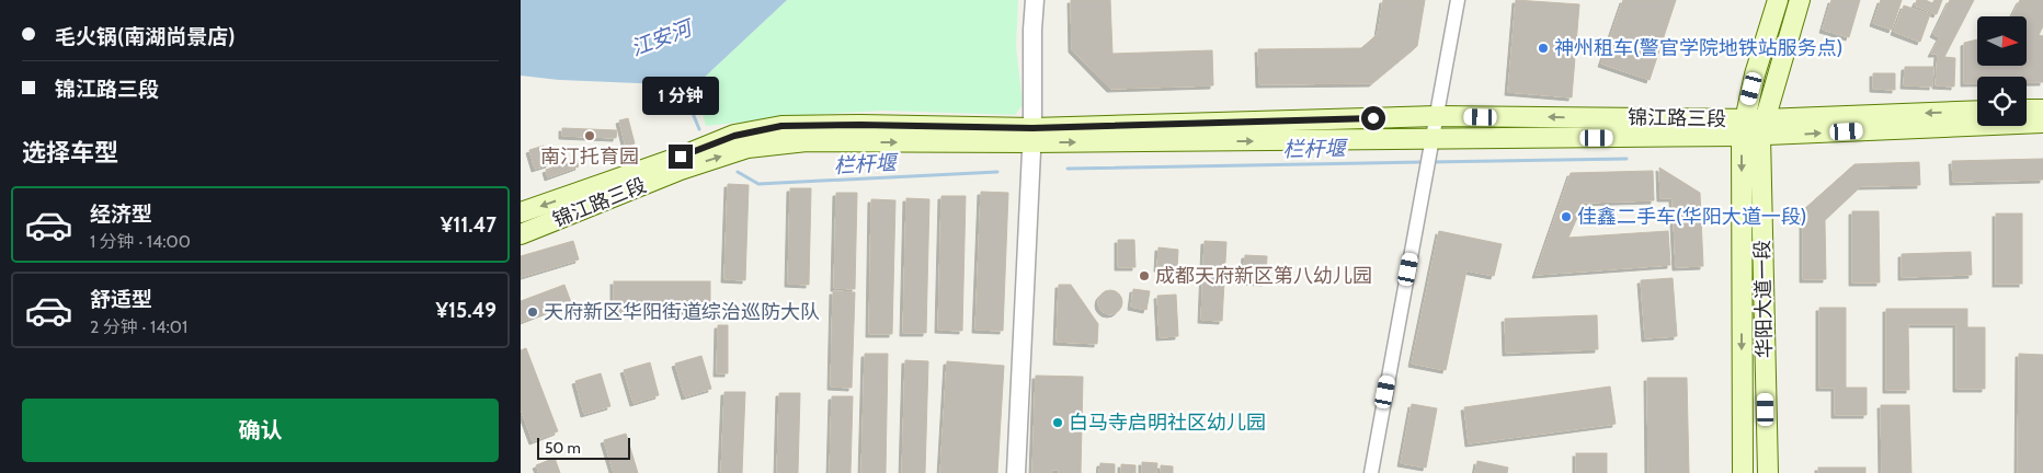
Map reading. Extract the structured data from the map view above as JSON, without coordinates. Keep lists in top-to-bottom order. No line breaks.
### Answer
{"streets":{"main road":["锦江路三段","华阳大道一段"]},"crossings":[["锦江路三段","华阳大道一段"]],"water":["江安河","栏杆堰"],"places":["神州租车(警官学院地铁站服务点)","南汀托育园","佳鑫二手车(华阳大道一段)","成都天府新区第八幼儿园","天府新区华阳街道综治巡防大队","白马寺启明社区幼儿园"],"scale_bar":"50 m","north":"right","page":{"banner":["毛火锅(南湖尚景店)","锦江路三段"],"bubble":"1 分钟","heading":"选择车型","list":[{"name":"经济型","note":"1 分钟 · 14:00","value":"¥11.47"},{"name":"舒适型","note":"2 分钟 · 14:01","value":"¥15.49"}],"buttons":"确认","scale":"50 m"}}
